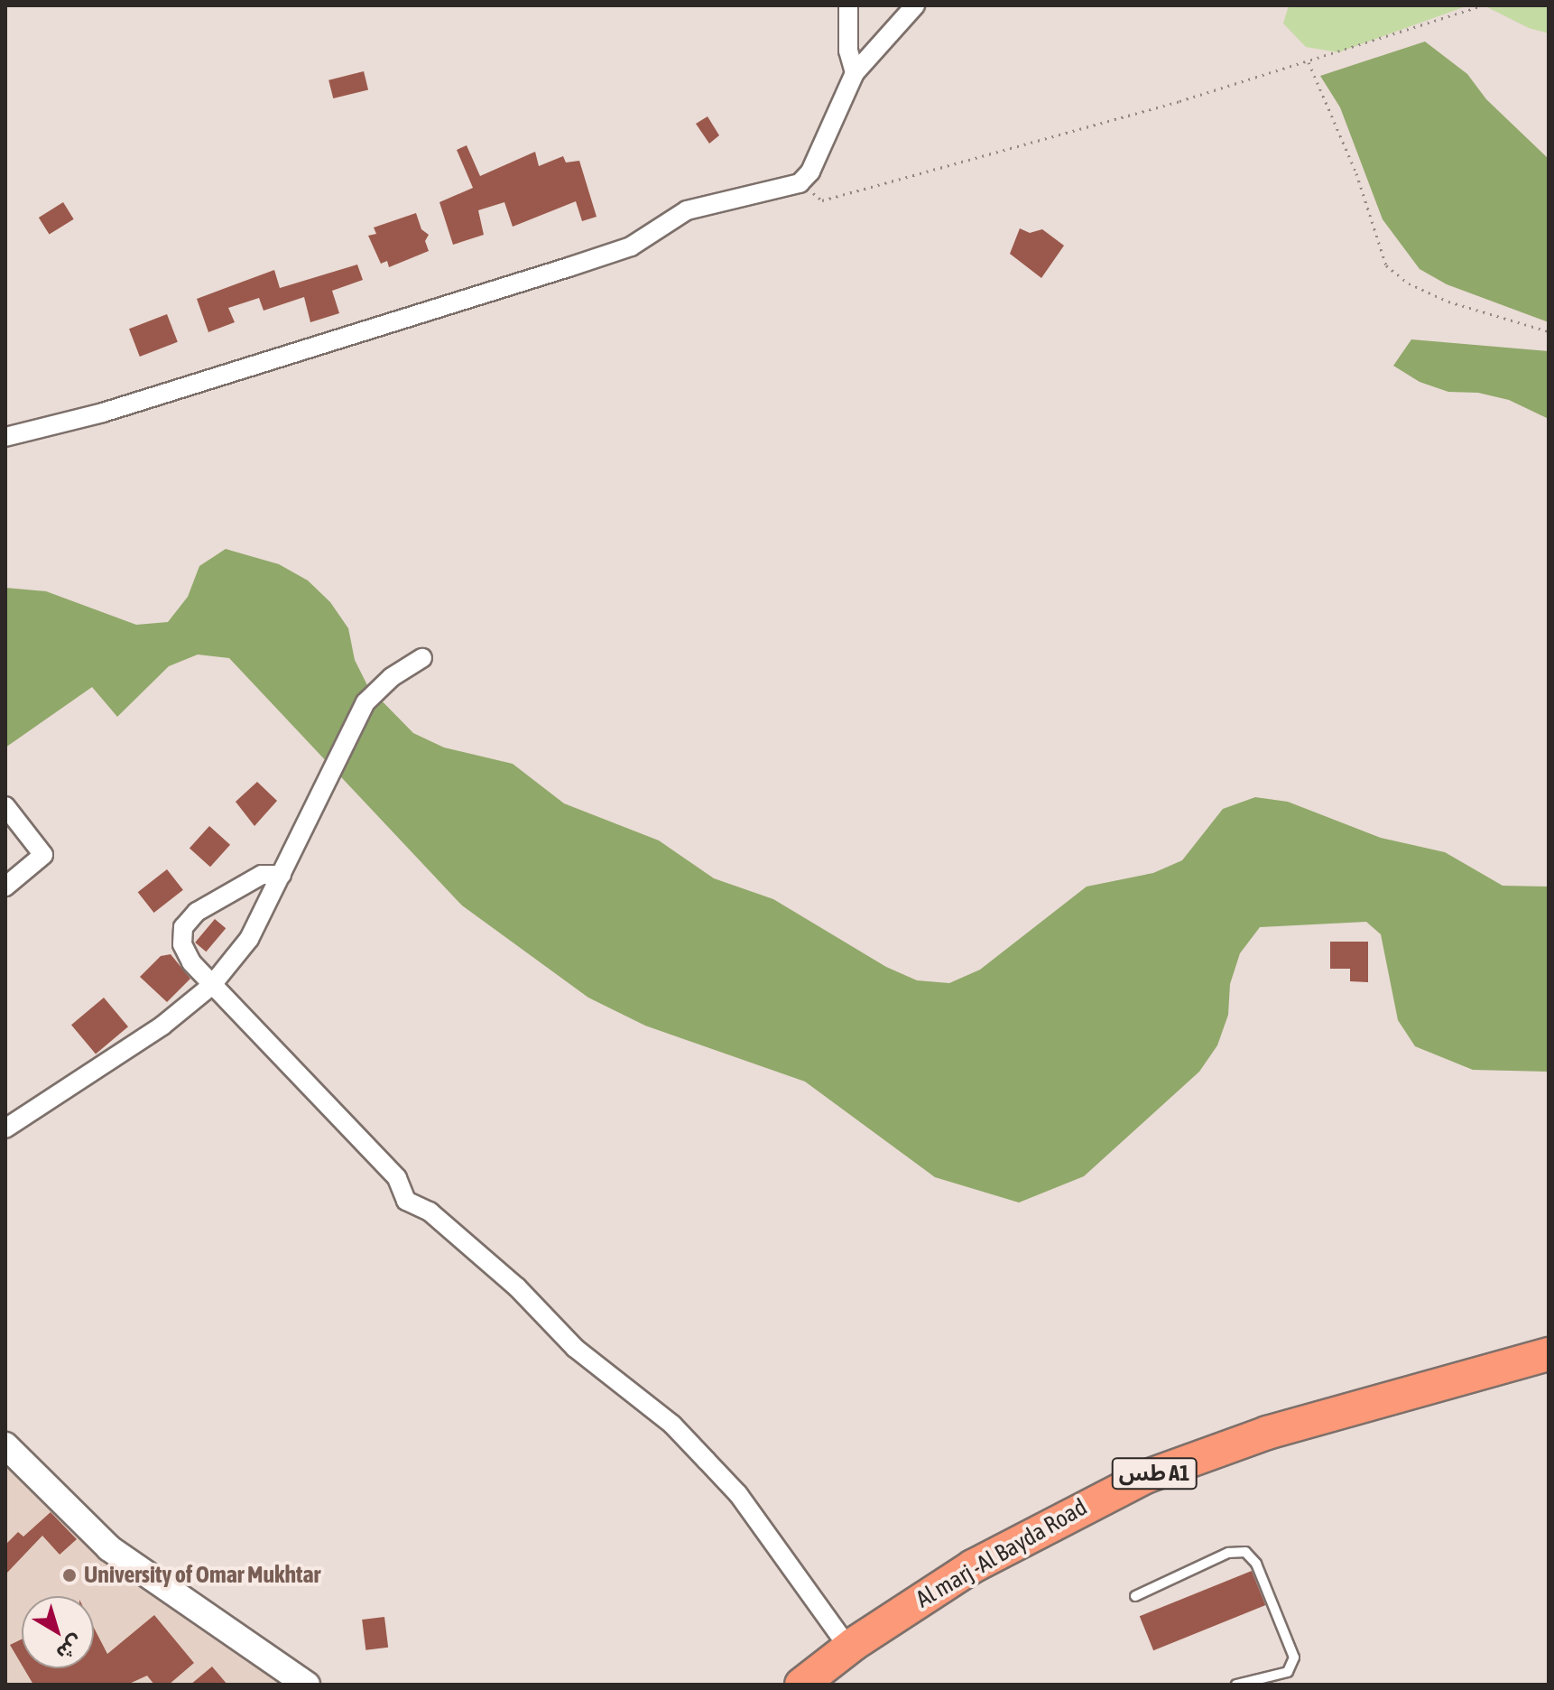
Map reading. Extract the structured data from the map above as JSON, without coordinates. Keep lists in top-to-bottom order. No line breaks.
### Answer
{"streets":{"highway":["طس A1","Al marj -Al Bayda Road"]},"places":["University of Omar Mukhtar"],"north":"bottom right"}
